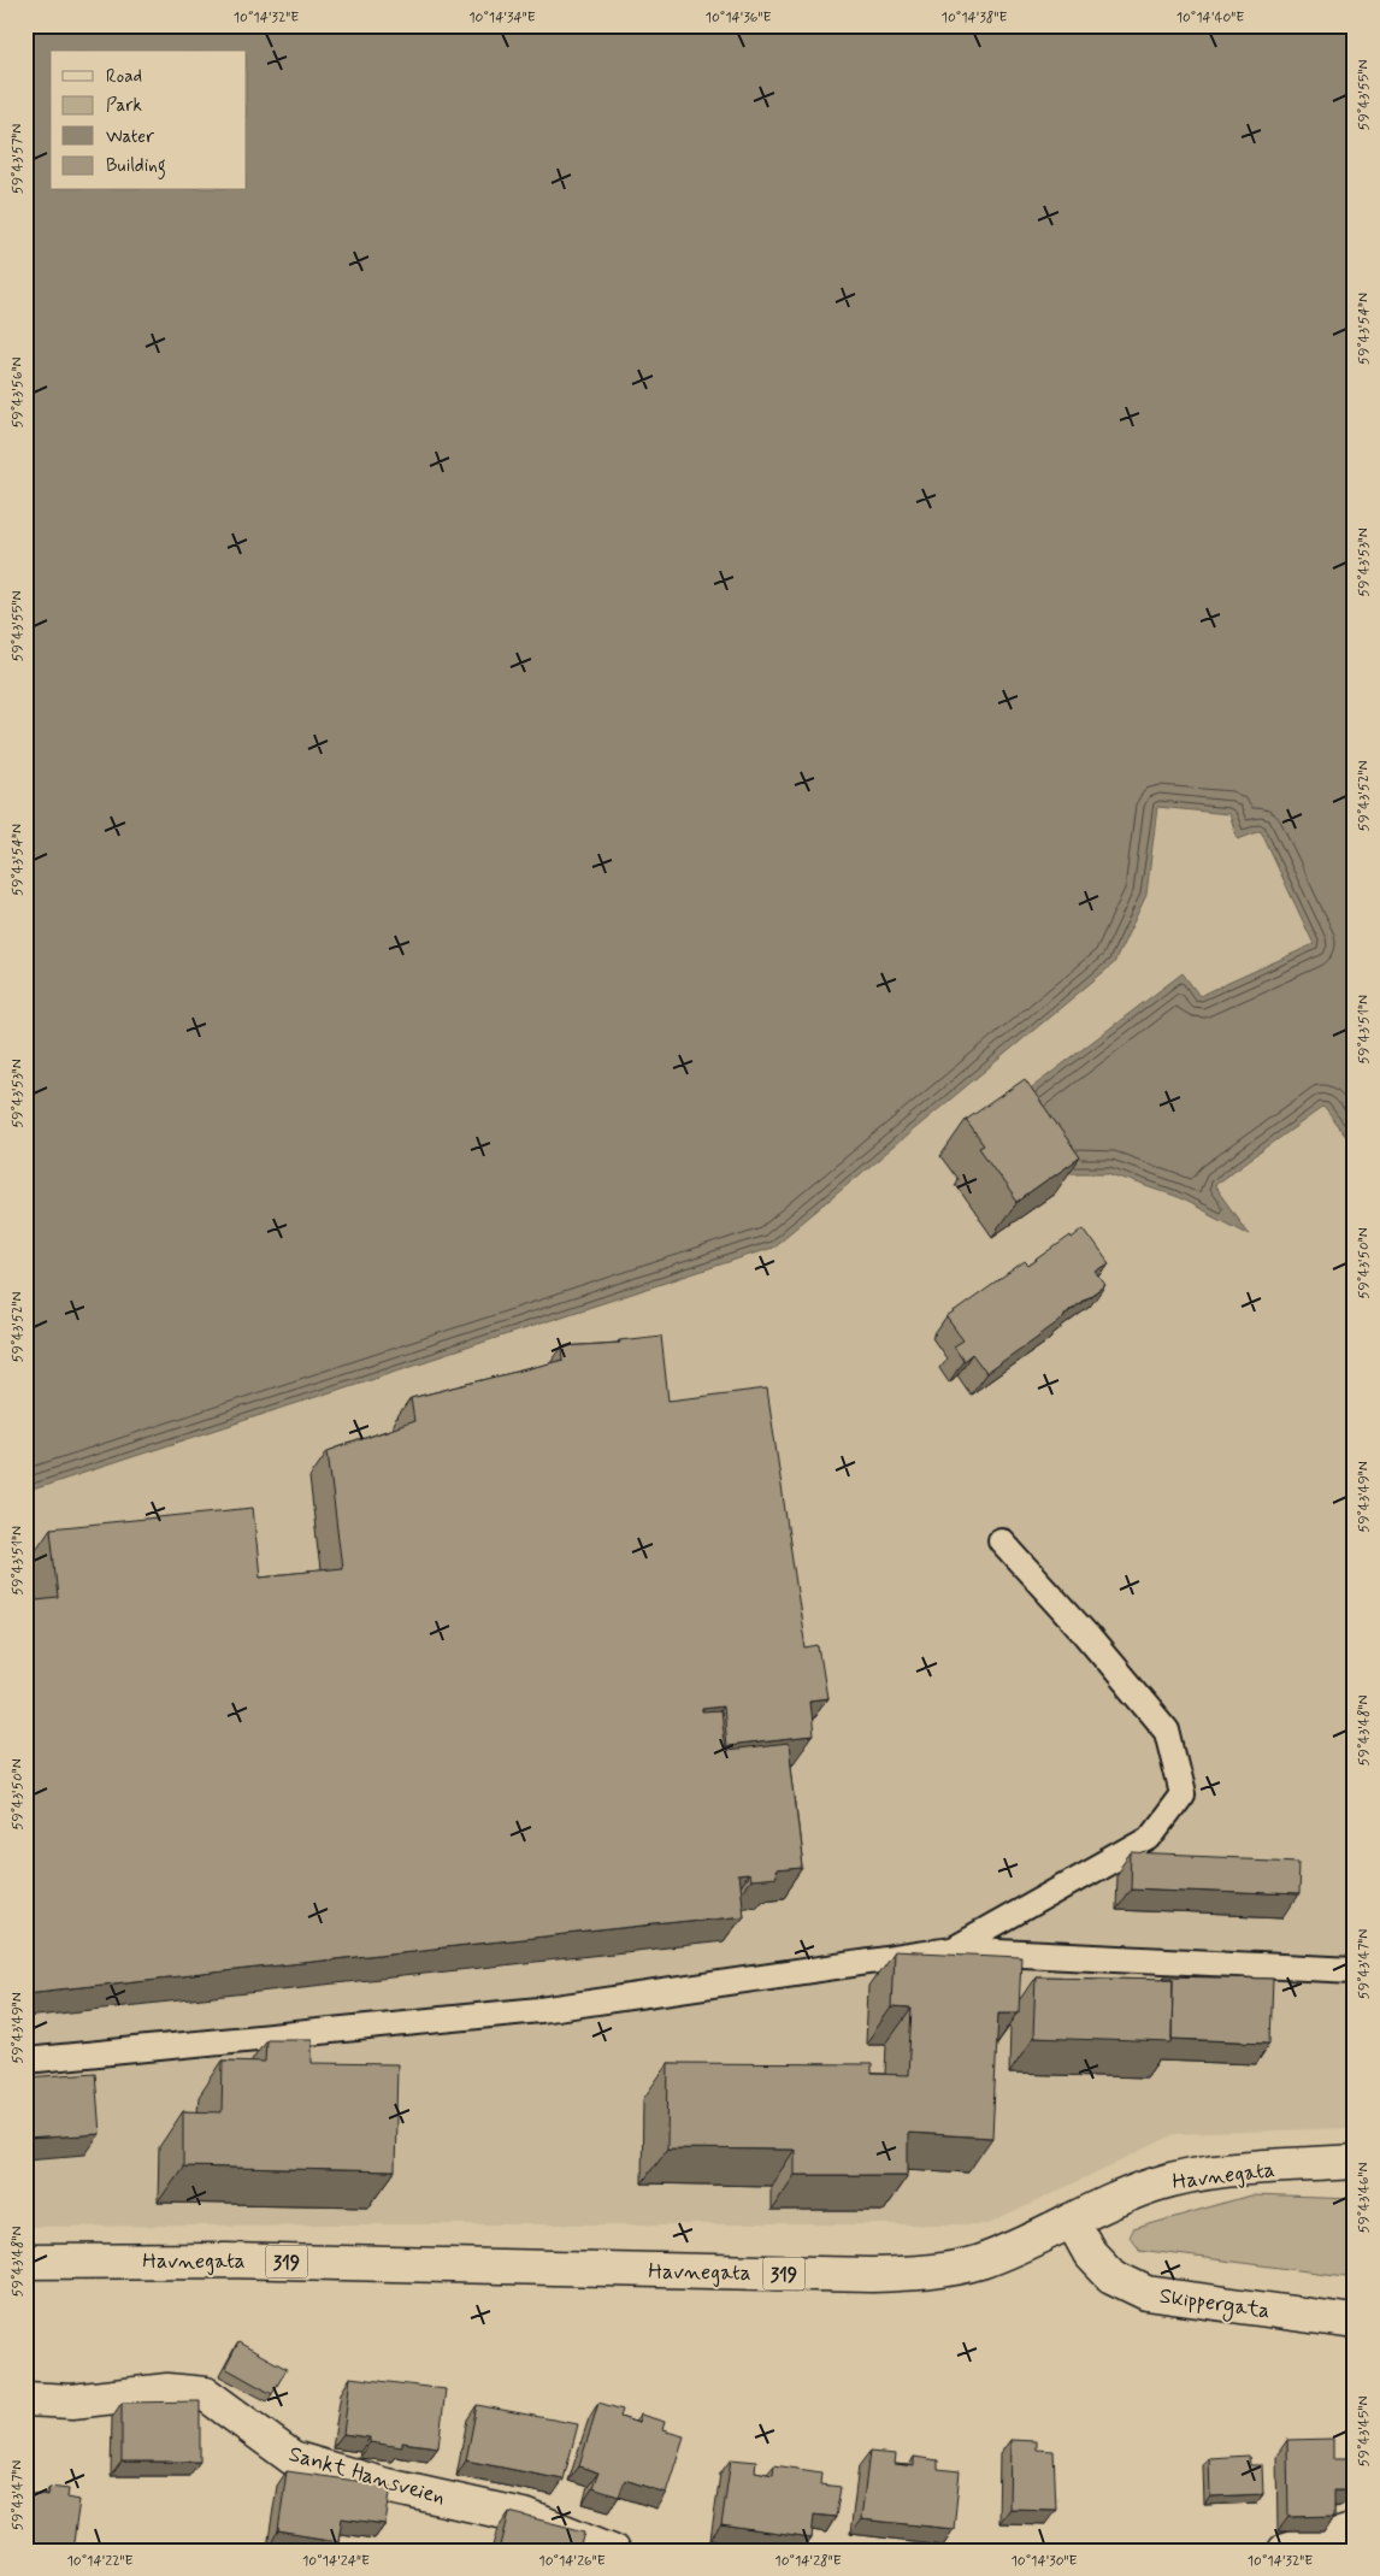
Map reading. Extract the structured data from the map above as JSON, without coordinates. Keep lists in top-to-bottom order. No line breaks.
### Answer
{"streets":{"main road":["Havnegata","319","Skippergata","Sankt Hansveien"]},"crossings":[["Havnegata","Skippergata"]],"legend":["Road","Park","Water","Building"],"coordinates":["10°14'32\"E","10°14'34\"E","10°14'36\"E","10°14'38\"E","10°14'40\"E","59°43'55\"N","59°43'57\"N","59°43'54\"N","59°43'56\"N","59°43'53\"N","59°43'52\"N","59°43'51\"N","59°43'50\"N","59°43'49\"N","59°43'48\"N","59°43'47\"N","59°43'46\"N","59°43'45\"N","10°14'22\"E","10°14'24\"E","10°14'26\"E","10°14'28\"E","10°14'30\"E"]}
